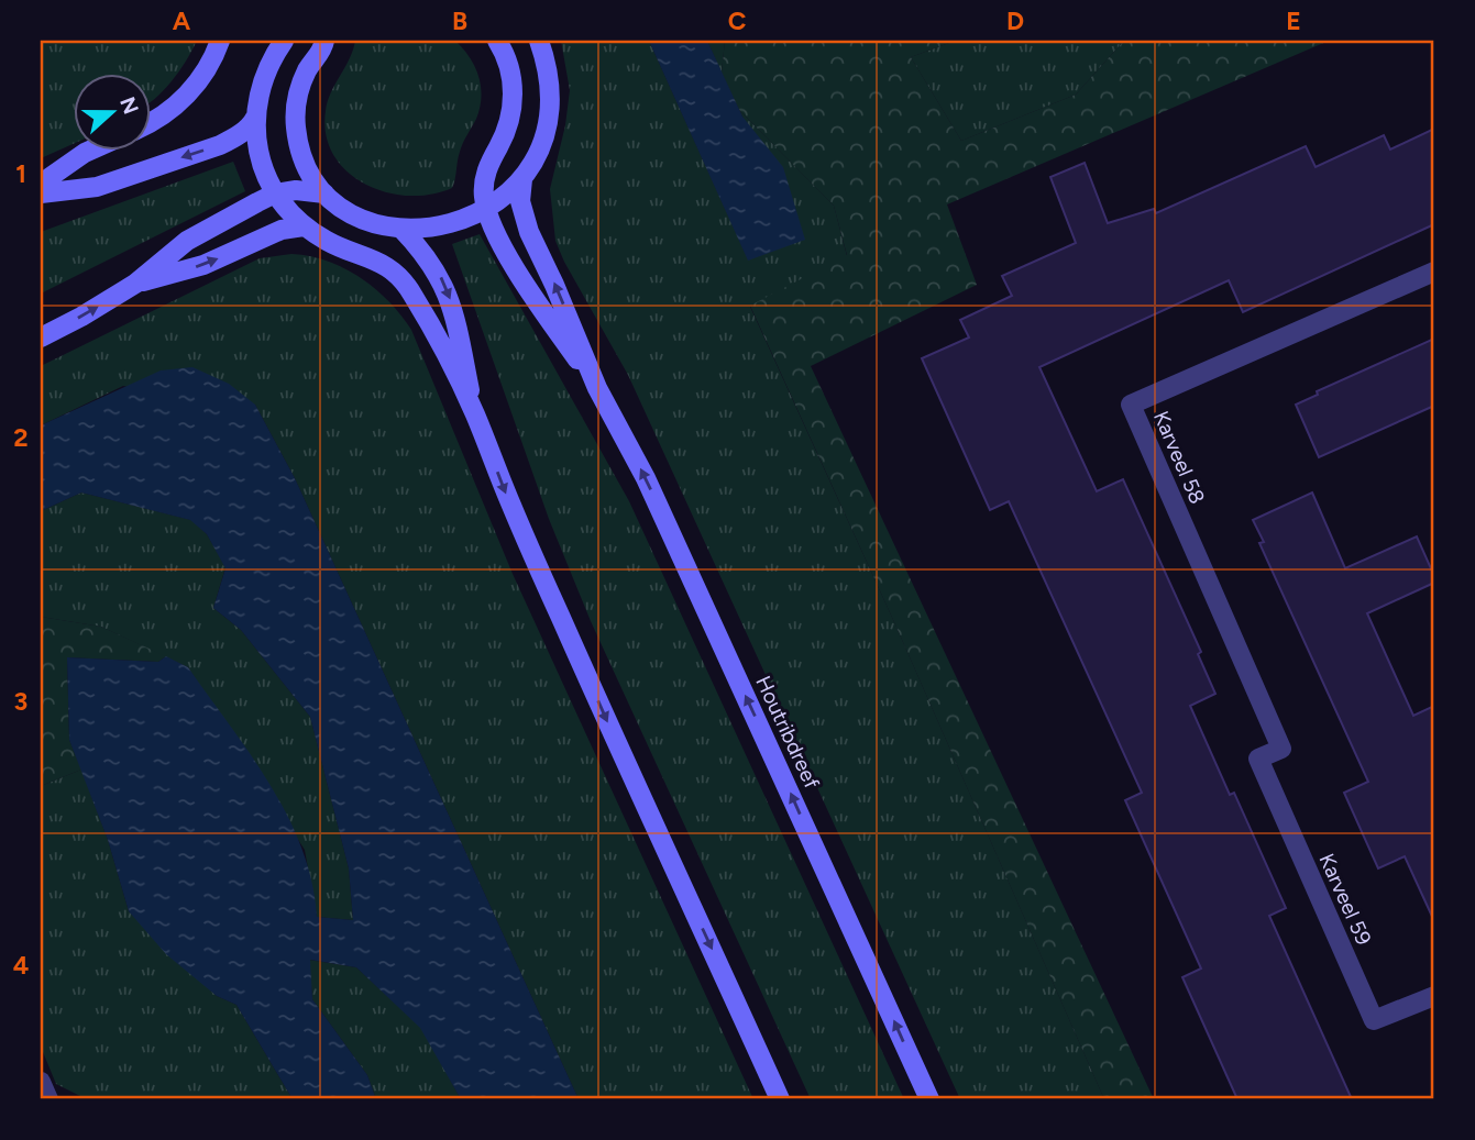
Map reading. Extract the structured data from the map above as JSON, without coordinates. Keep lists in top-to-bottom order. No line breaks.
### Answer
{"streets":{"main road":["Houtribdreef"],"street":["Karveel 58","Karveel 59"]},"crossings":[["Karveel 58","Karveel 59"]],"north":"right","grid":{"columns":["A","B","C","D","E"],"rows":["1","2","3","4"]}}
